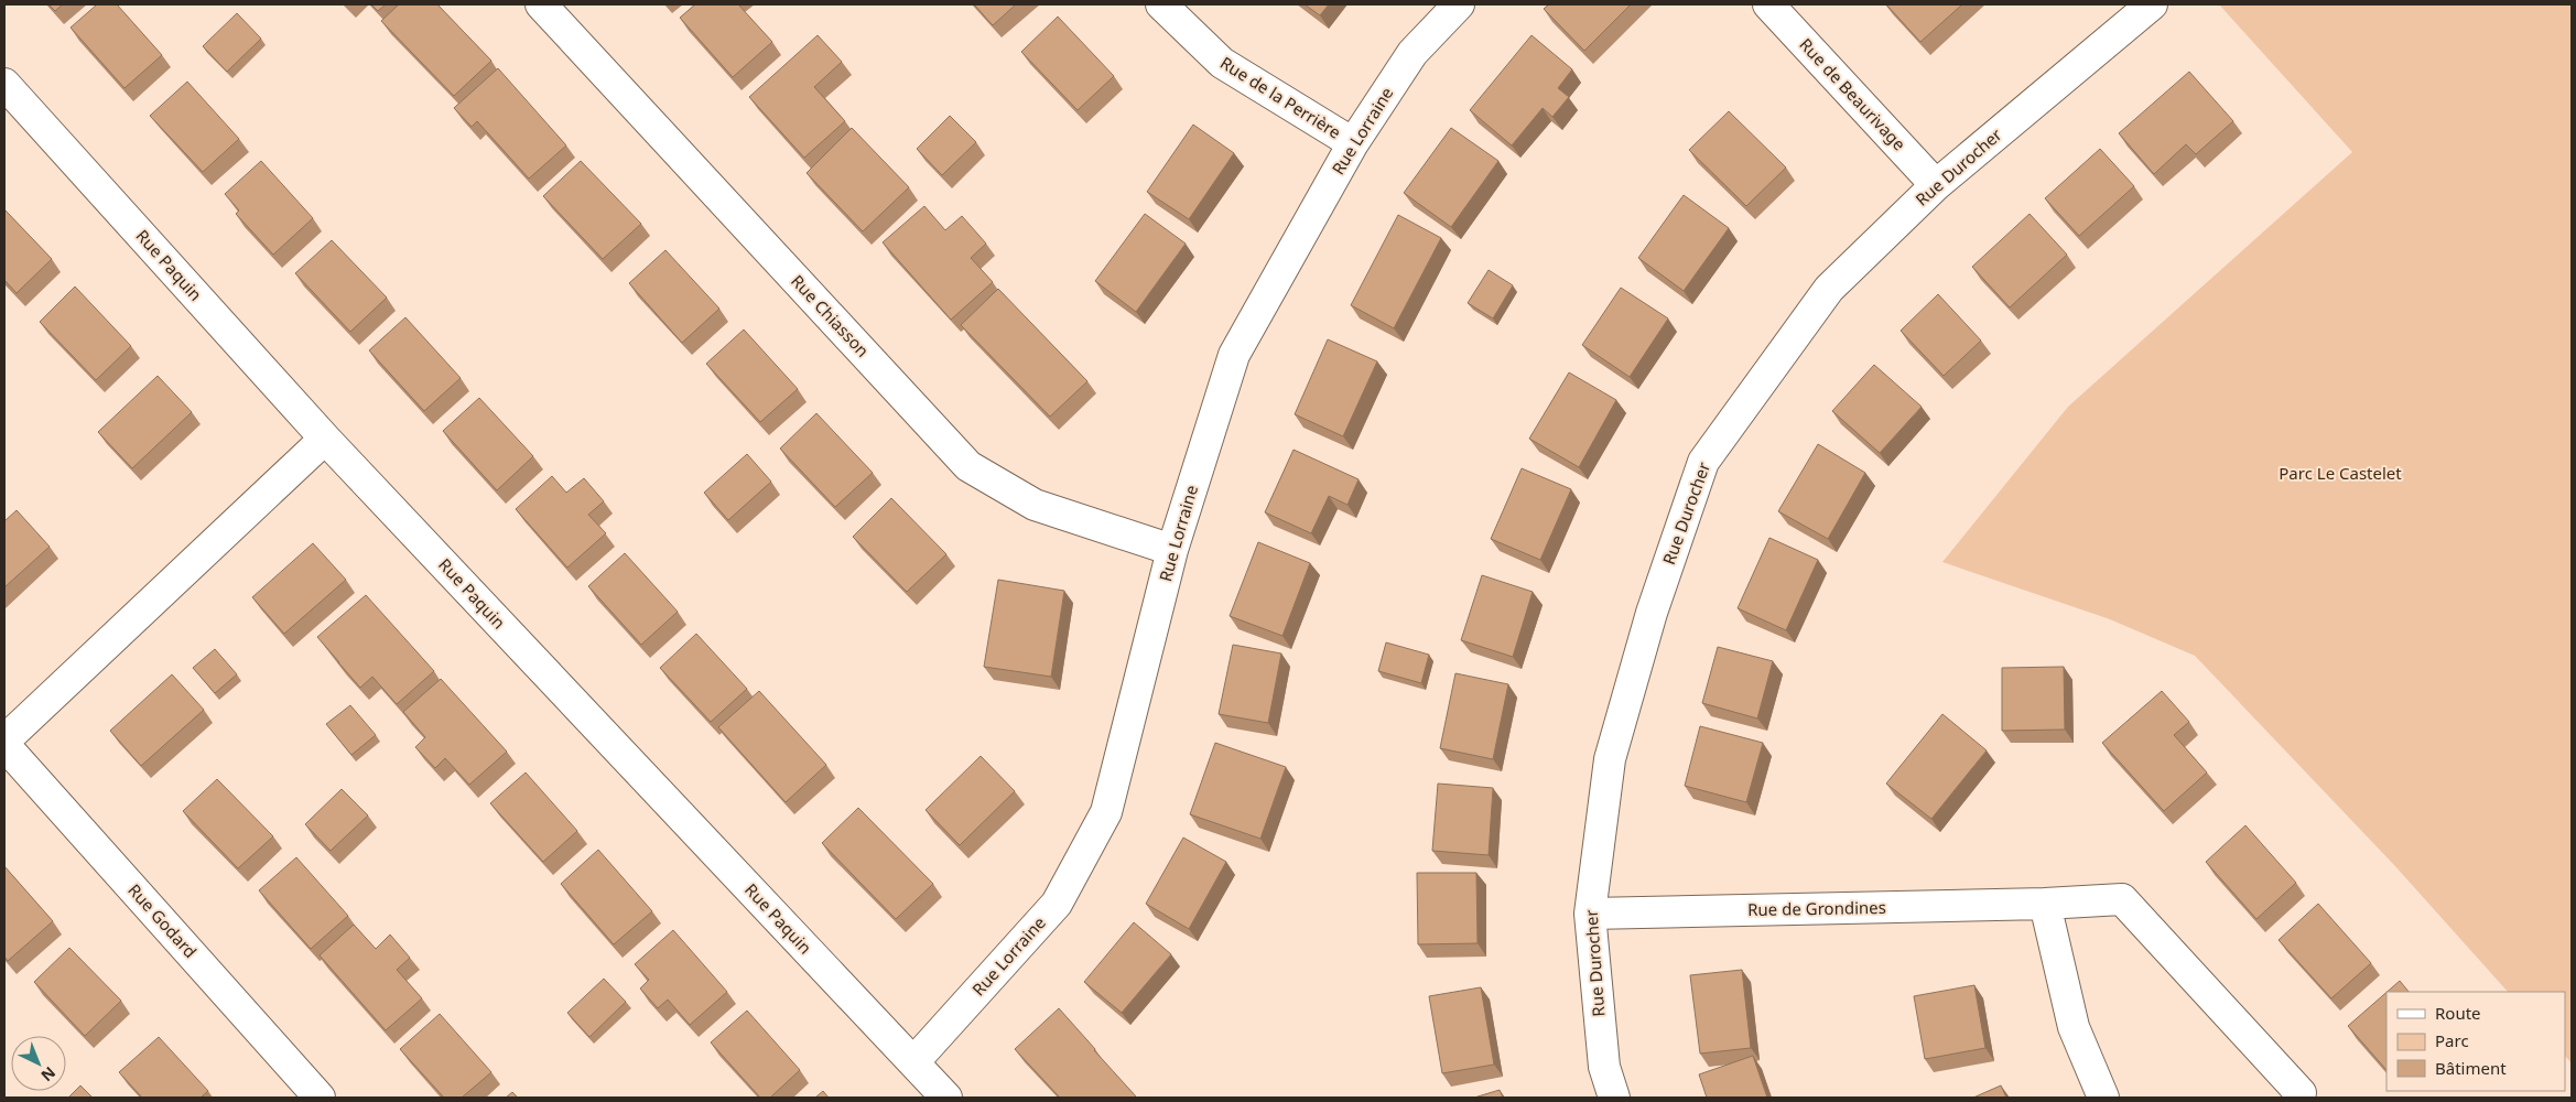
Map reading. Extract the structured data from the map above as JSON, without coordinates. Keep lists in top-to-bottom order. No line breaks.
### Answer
{"streets":{"street":["Rue de Beaurivage","Rue de la Perrière","Rue Lorraine","Rue Durocher","Rue Paquin","Rue Chiasson","Rue de Grondines","Rue Godard"]},"crossings":[["Rue de Beaurivage","Rue Durocher"],["Rue de la Perrière","Rue Lorraine"],["Rue Lorraine","Rue Paquin"],["Rue Lorraine","Rue Chiasson"],["Rue Durocher","Rue de Grondines"]],"parks":["Parc Le Castelet"],"legend":["Route","Parc","Bâtiment"],"north":"bottom right"}
